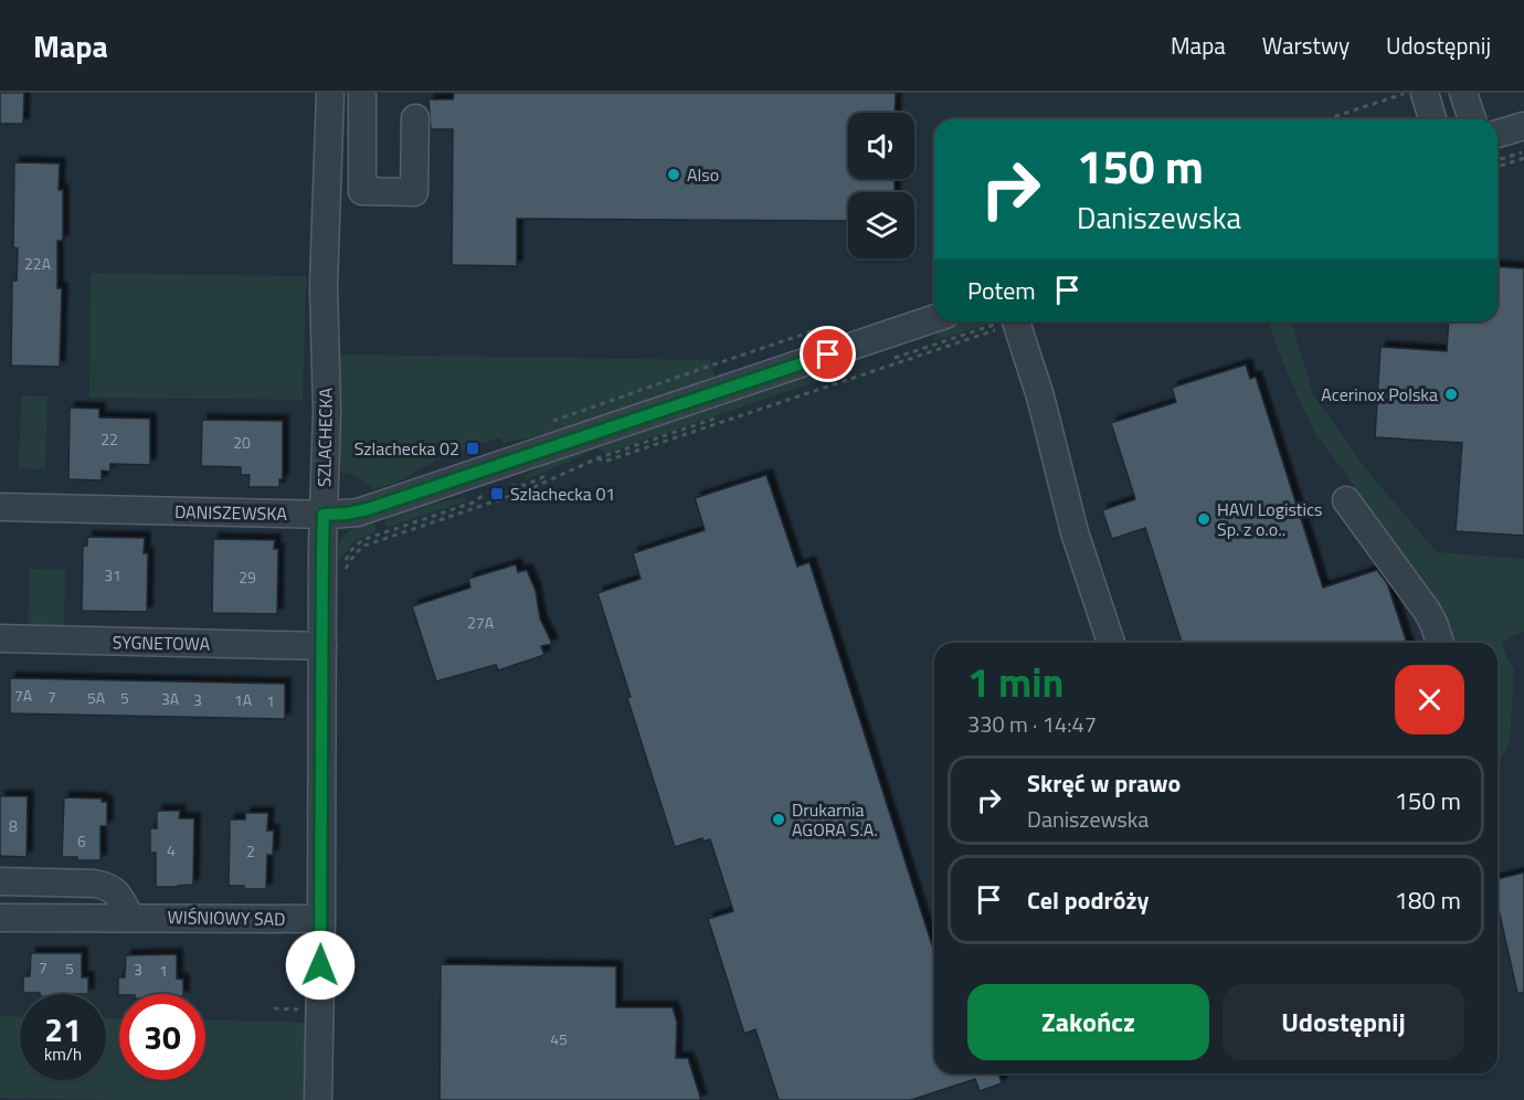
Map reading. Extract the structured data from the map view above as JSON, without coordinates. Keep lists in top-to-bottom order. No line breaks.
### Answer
{"streets":{"street":["SZLACHECKA","DANISZEWSKA","SYGNETOWA","WIŚNIOWY SAD"]},"crossings":[["SZLACHECKA","DANISZEWSKA"],["SZLACHECKA","SYGNETOWA"],["SZLACHECKA","WIŚNIOWY SAD"]],"places":{"other":["Also","Acerinox Polska","HAVI Logistics Sp. z o.o..","Drukarnia AGORA S.A."],"transit":["Szlachecka 02","Szlachecka 01"]},"house_numbers":["22A","22","20","31","29","27A","7A","7","5A","5","3A","3","1A","1","8","6","4","2","7","5","3","1","45"],"page":{"header":"Mapa","nav":["Mapa","Warstwy","Udostępnij"],"turn":["150 m","Daniszewska"],"then":"Potem","heading":["1 min","330 m · 14:47"],"list":[{"name":"Skręć w prawo","note":"Daniszewska","value":"150 m"},{"name":"Cel podróży","value":"180 m"}],"buttons":["Zakończ","Udostępnij"],"speed":"21 km/h","limit":"30"}}
